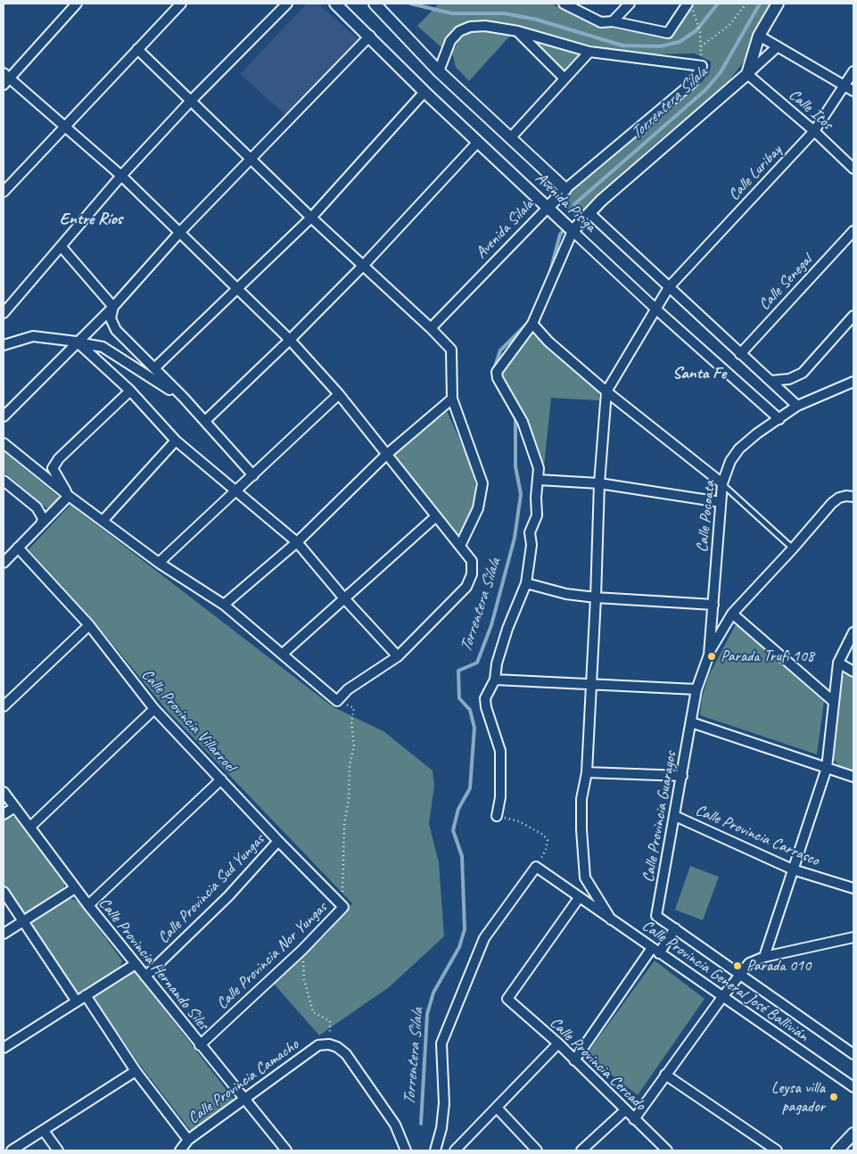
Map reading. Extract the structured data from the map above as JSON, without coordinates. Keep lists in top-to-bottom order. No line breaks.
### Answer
{"streets":{"street":["Calle Itos","Calle Luribay","Avenida Pisiga","Avenida Silala","Calle Senegal","Calle Pocoata","Calle Provincia Villarroel","Calle Provincia Guarayos","Calle Provincia Carrasco","Calle Provincia Sud Yungas","Calle Provincia Nor Yungas","Calle Provincia Hernando Siles","Calle Provincia General José Ballivián","Calle Provincia Cercado","Calle Provincia Camacho"]},"crossings":[["Calle Itos","Calle Luribay"],["Calle Luribay","Avenida Pisiga"],["Avenida Pisiga","Avenida Silala"],["Avenida Pisiga","Calle Senegal"],["Avenida Pisiga","Calle Pocoata"],["Calle Pocoata","Calle Provincia Guarayos"],["Calle Provincia Villarroel","Calle Provincia Sud Yungas"],["Calle Provincia Villarroel","Calle Provincia Nor Yungas"],["Calle Provincia Guarayos","Calle Provincia Carrasco"],["Calle Provincia Guarayos","Calle Provincia General José Ballivián"],["Calle Provincia Sud Yungas","Calle Provincia Hernando Siles"],["Calle Provincia Nor Yungas","Calle Provincia Hernando Siles"],["Calle Provincia Hernando Siles","Calle Provincia Camacho"],["Calle Provincia General José Ballivián","Calle Provincia Cercado"]],"districts":["Entre Ríos","Santa Fe"],"water":["Torrentera Silala"],"places":["Parada Trufi 108","Parada 010","Leysa villa pagador"]}
